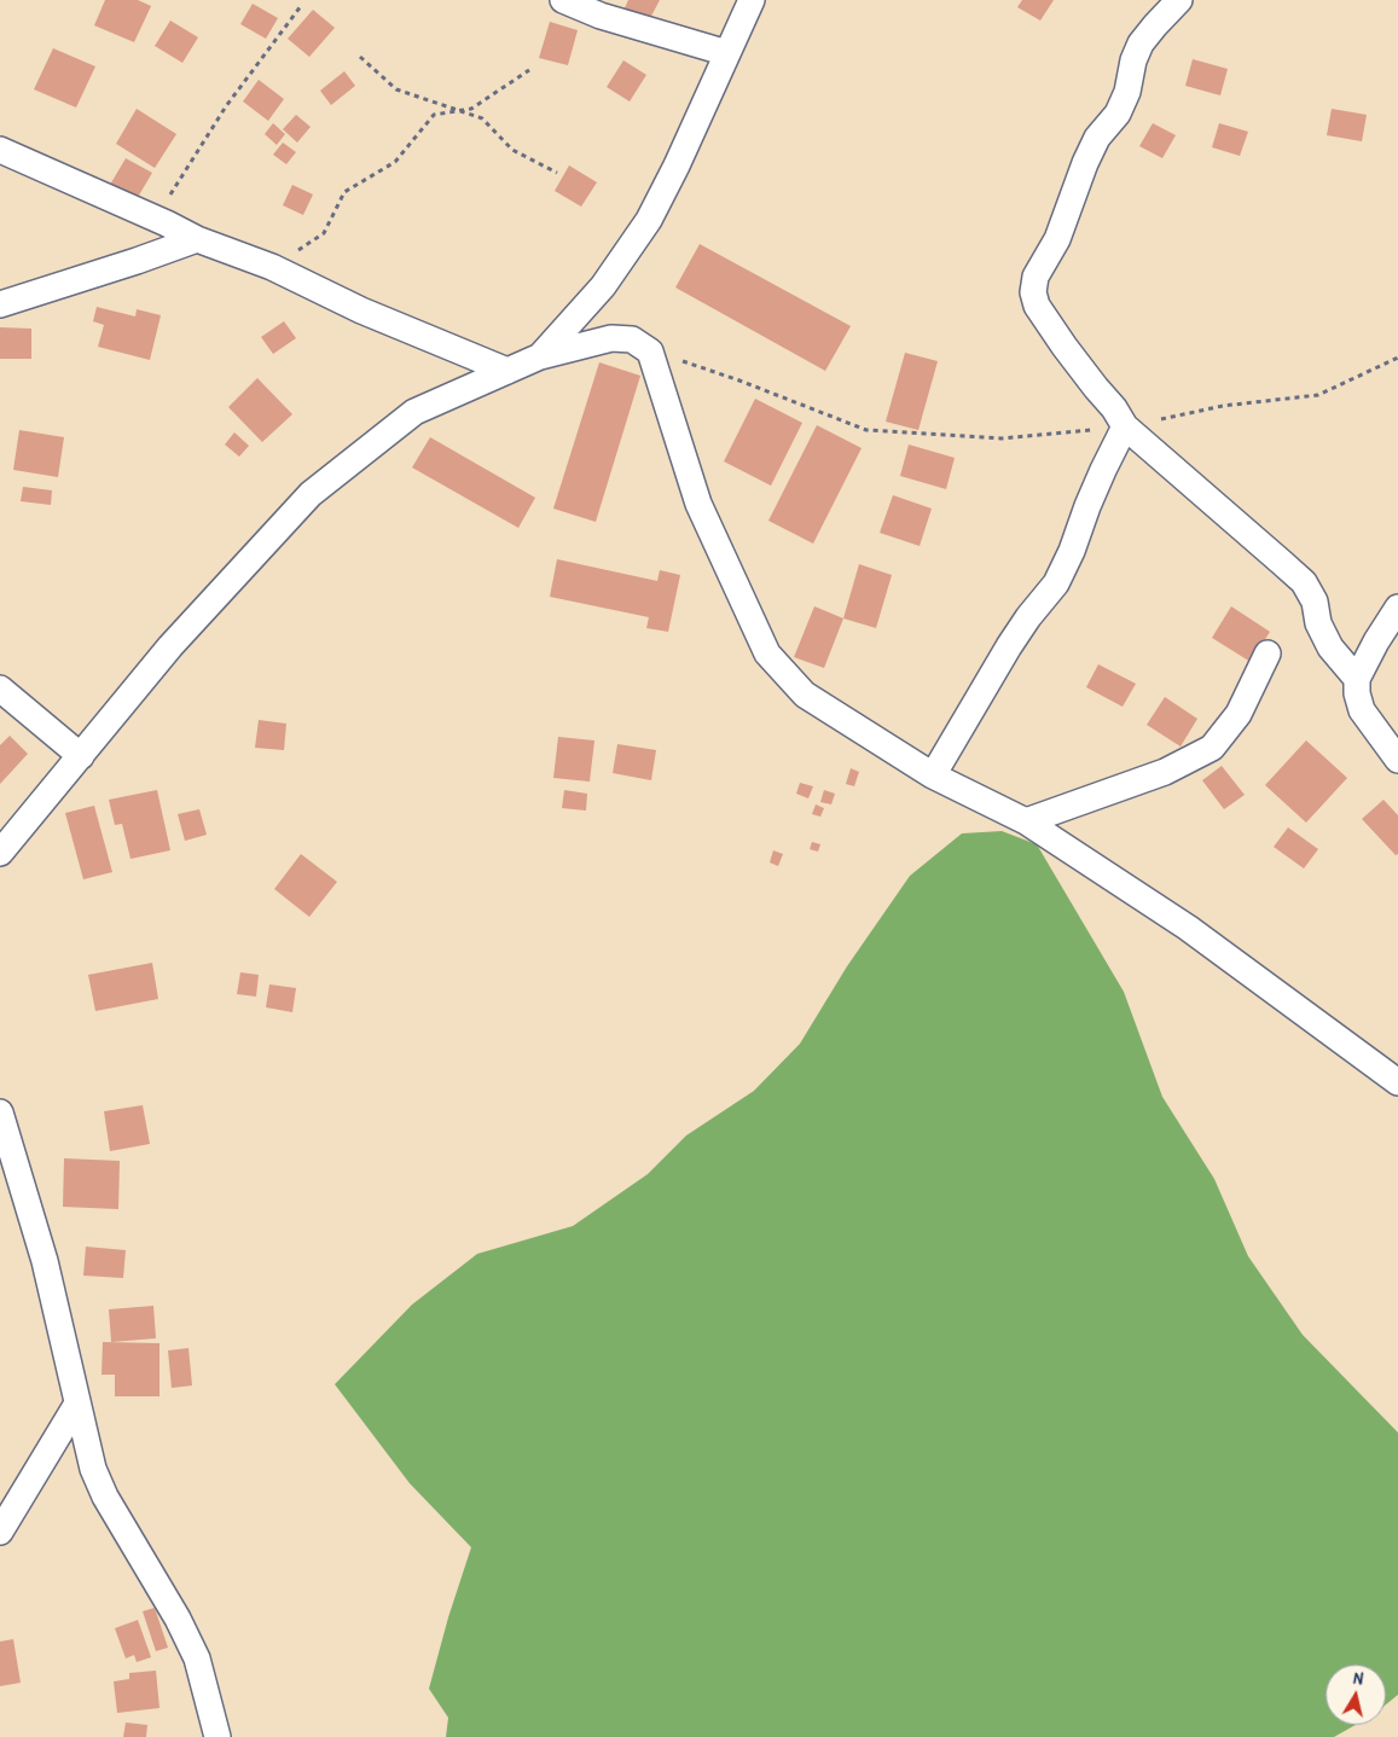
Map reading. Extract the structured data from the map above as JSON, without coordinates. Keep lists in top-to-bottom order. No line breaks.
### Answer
{"north":"top"}
